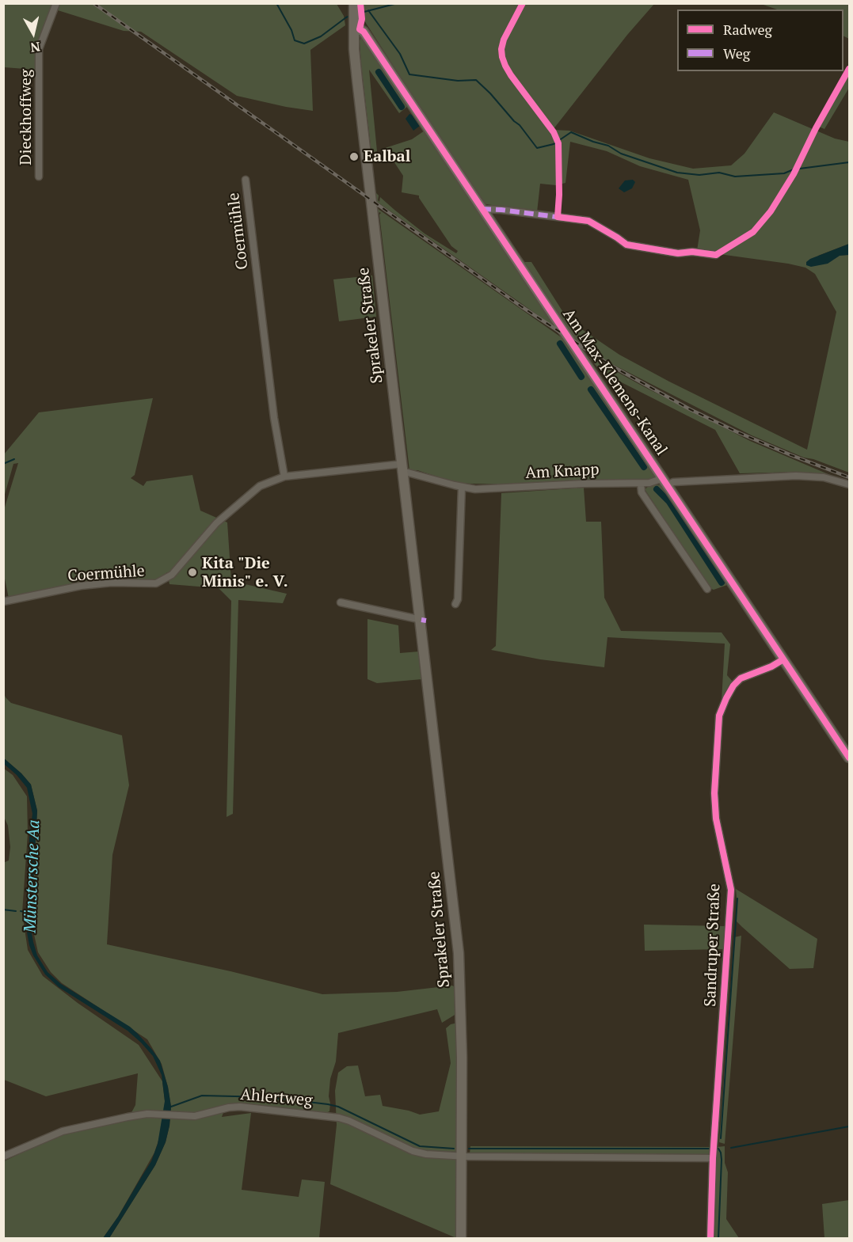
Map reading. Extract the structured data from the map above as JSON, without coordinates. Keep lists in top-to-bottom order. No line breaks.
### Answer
{"streets":{"main road":["Sprakeler Straße","Am Max-Klemens-Kanal"],"street":["Dieckhoffweg","Coermühle","Am Knapp","Sandruper Straße","Ahlertweg"]},"crossings":[["Coermühle","Sprakeler Straße"],["Coermühle","Am Knapp"],["Sprakeler Straße","Am Max-Klemens-Kanal"],["Sprakeler Straße","Am Knapp"],["Sprakeler Straße","Ahlertweg"],["Am Max-Klemens-Kanal","Am Knapp"],["Am Max-Klemens-Kanal","Sandruper Straße"],["Sandruper Straße","Ahlertweg"]],"water":["Münstersche Aa"],"places":["Ealbal","Kita \"Die Minis\" e. V."],"legend":["Radweg","Weg"],"north":"bottom"}
